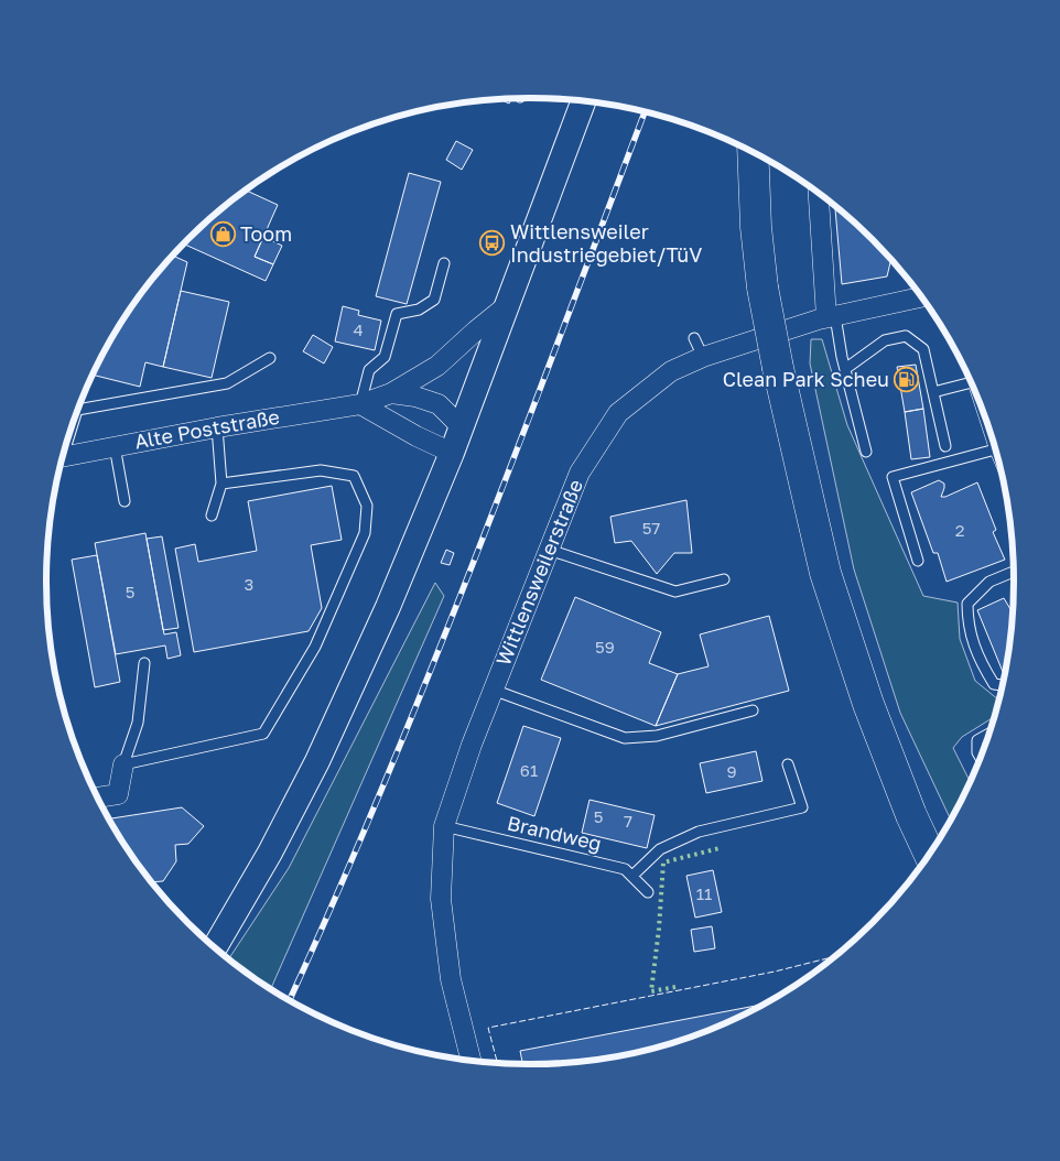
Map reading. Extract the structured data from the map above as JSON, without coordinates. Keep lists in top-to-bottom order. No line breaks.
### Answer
{"streets":{"street":["Alte Poststraße","Wittlensweilerstraße"],"lane":["Brandweg"]},"crossings":[["Wittlensweilerstraße","Brandweg"]],"places":{"shop":["Toom"],"bus stop":["Wittlensweiler Industriegebiet/TüV"],"fuel station":["Clean Park Scheu"]},"house_numbers":["4","57","2","3","5","59","61","9","5","7","11"]}
